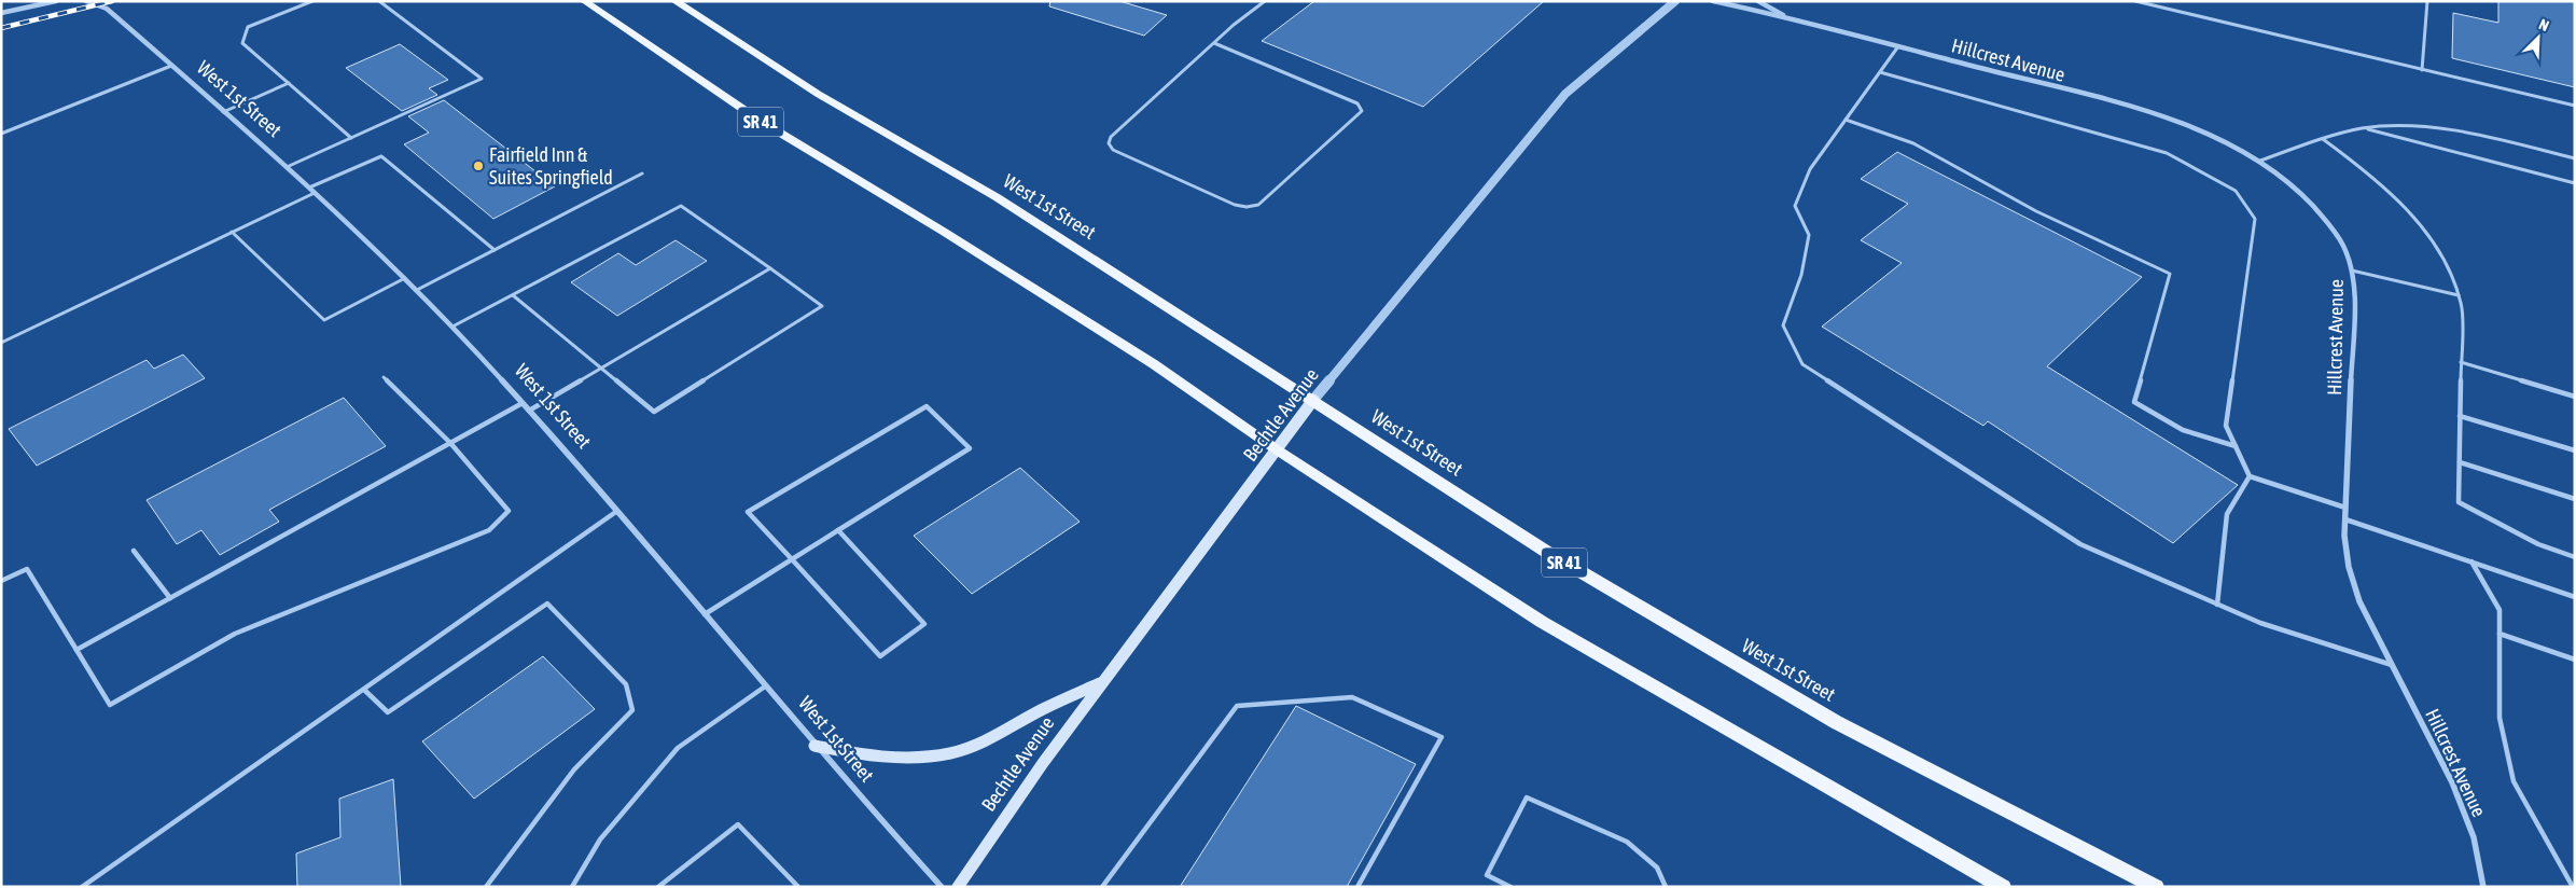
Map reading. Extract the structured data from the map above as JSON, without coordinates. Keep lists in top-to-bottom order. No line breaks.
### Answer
{"streets":{"main road":["West 1st Street","SR 41","Bechtle Avenue"],"street":["Hillcrest Avenue"]},"crossings":[["West 1st Street","Bechtle Avenue"],["SR 41","Bechtle Avenue"]],"places":["Fairfield Inn & Suites Springfield"],"north":"top right"}
